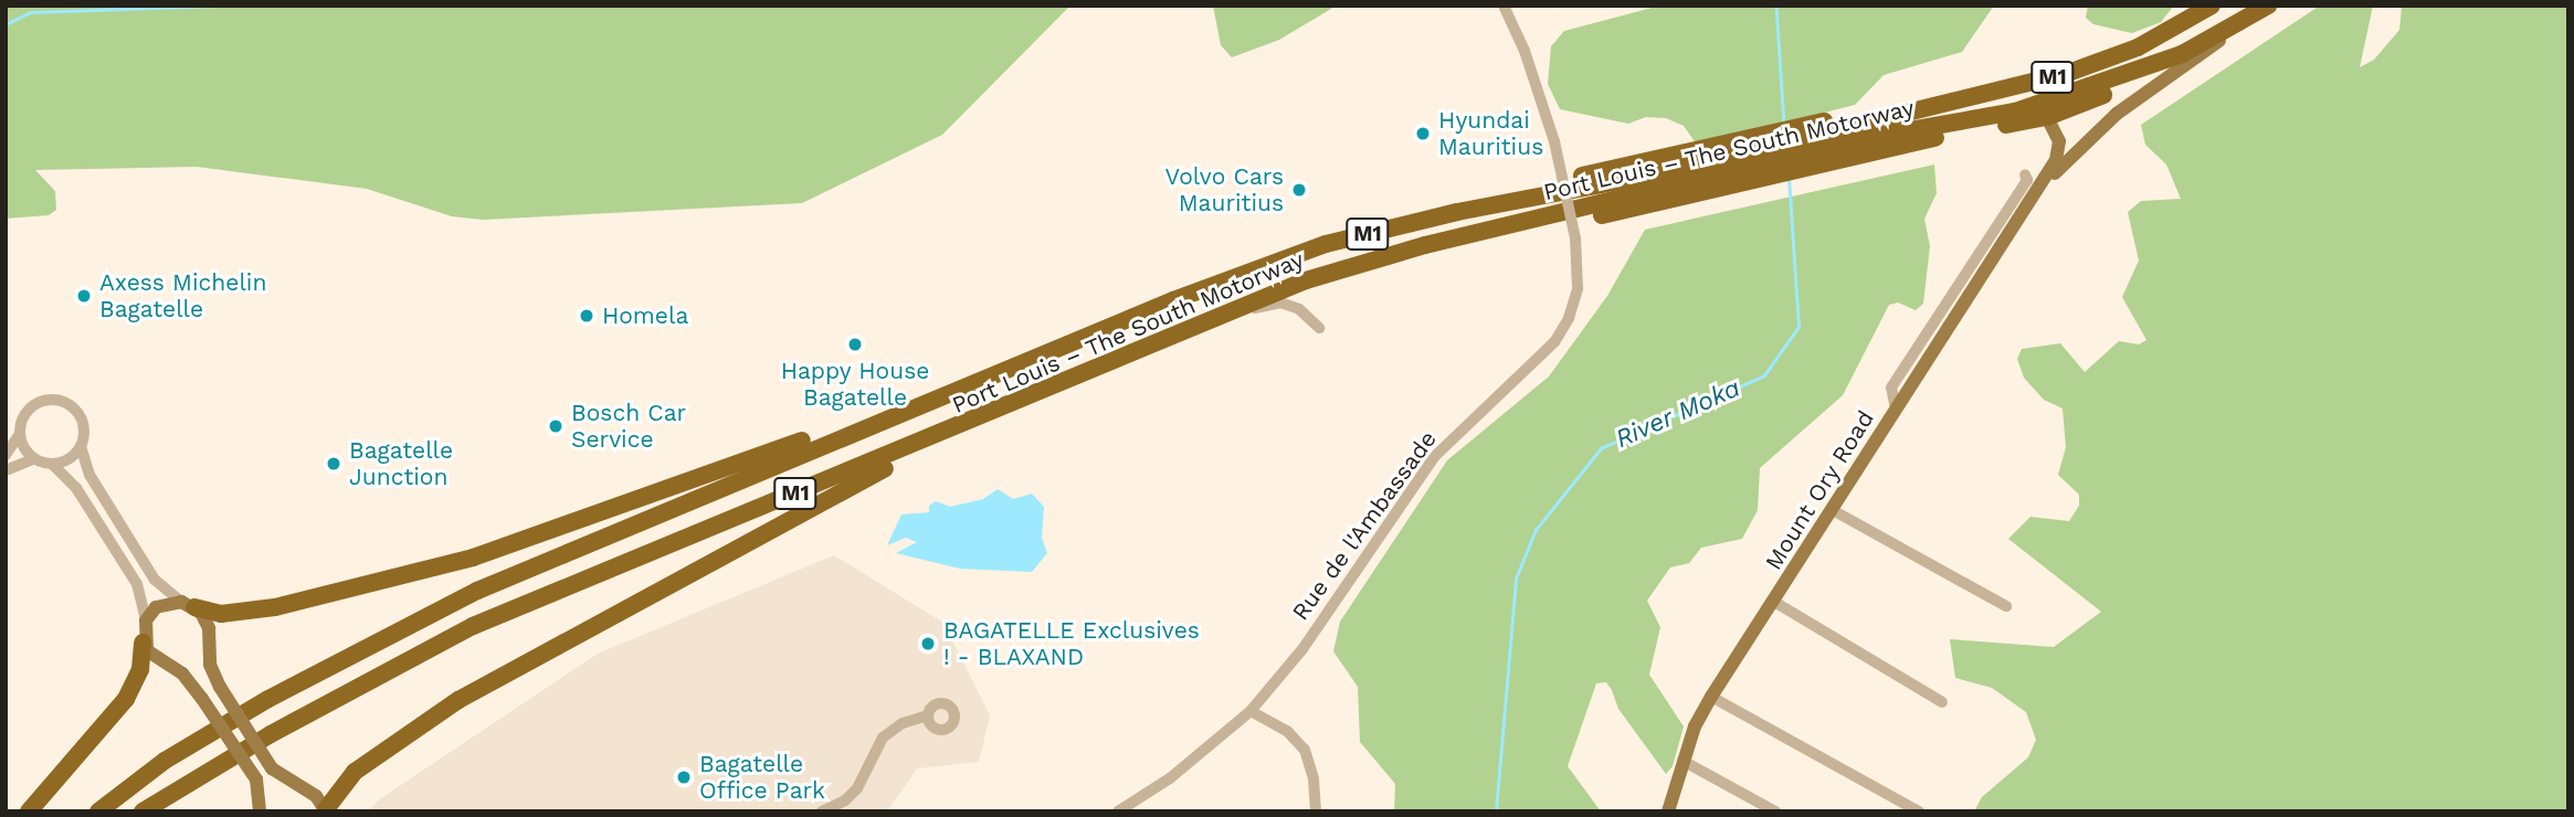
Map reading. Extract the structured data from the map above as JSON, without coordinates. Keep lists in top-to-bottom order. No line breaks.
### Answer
{"streets":{"highway":["M1","Port Louis – The South Motorway"],"main road":["Mount Ory Road"],"street":["Rue de l'Ambassade"]},"crossings":[["Port Louis – The South Motorway","Mount Ory Road"]],"water":["River Moka"],"places":["Hyundai Mauritius","Volvo Cars Mauritius","Axess Michelin Bagatelle","Homela","Happy House Bagatelle","Bosch Car Service","Bagatelle Junction","BAGATELLE Exclusives ! - BLAXAND","Bagatelle Office Park"]}
